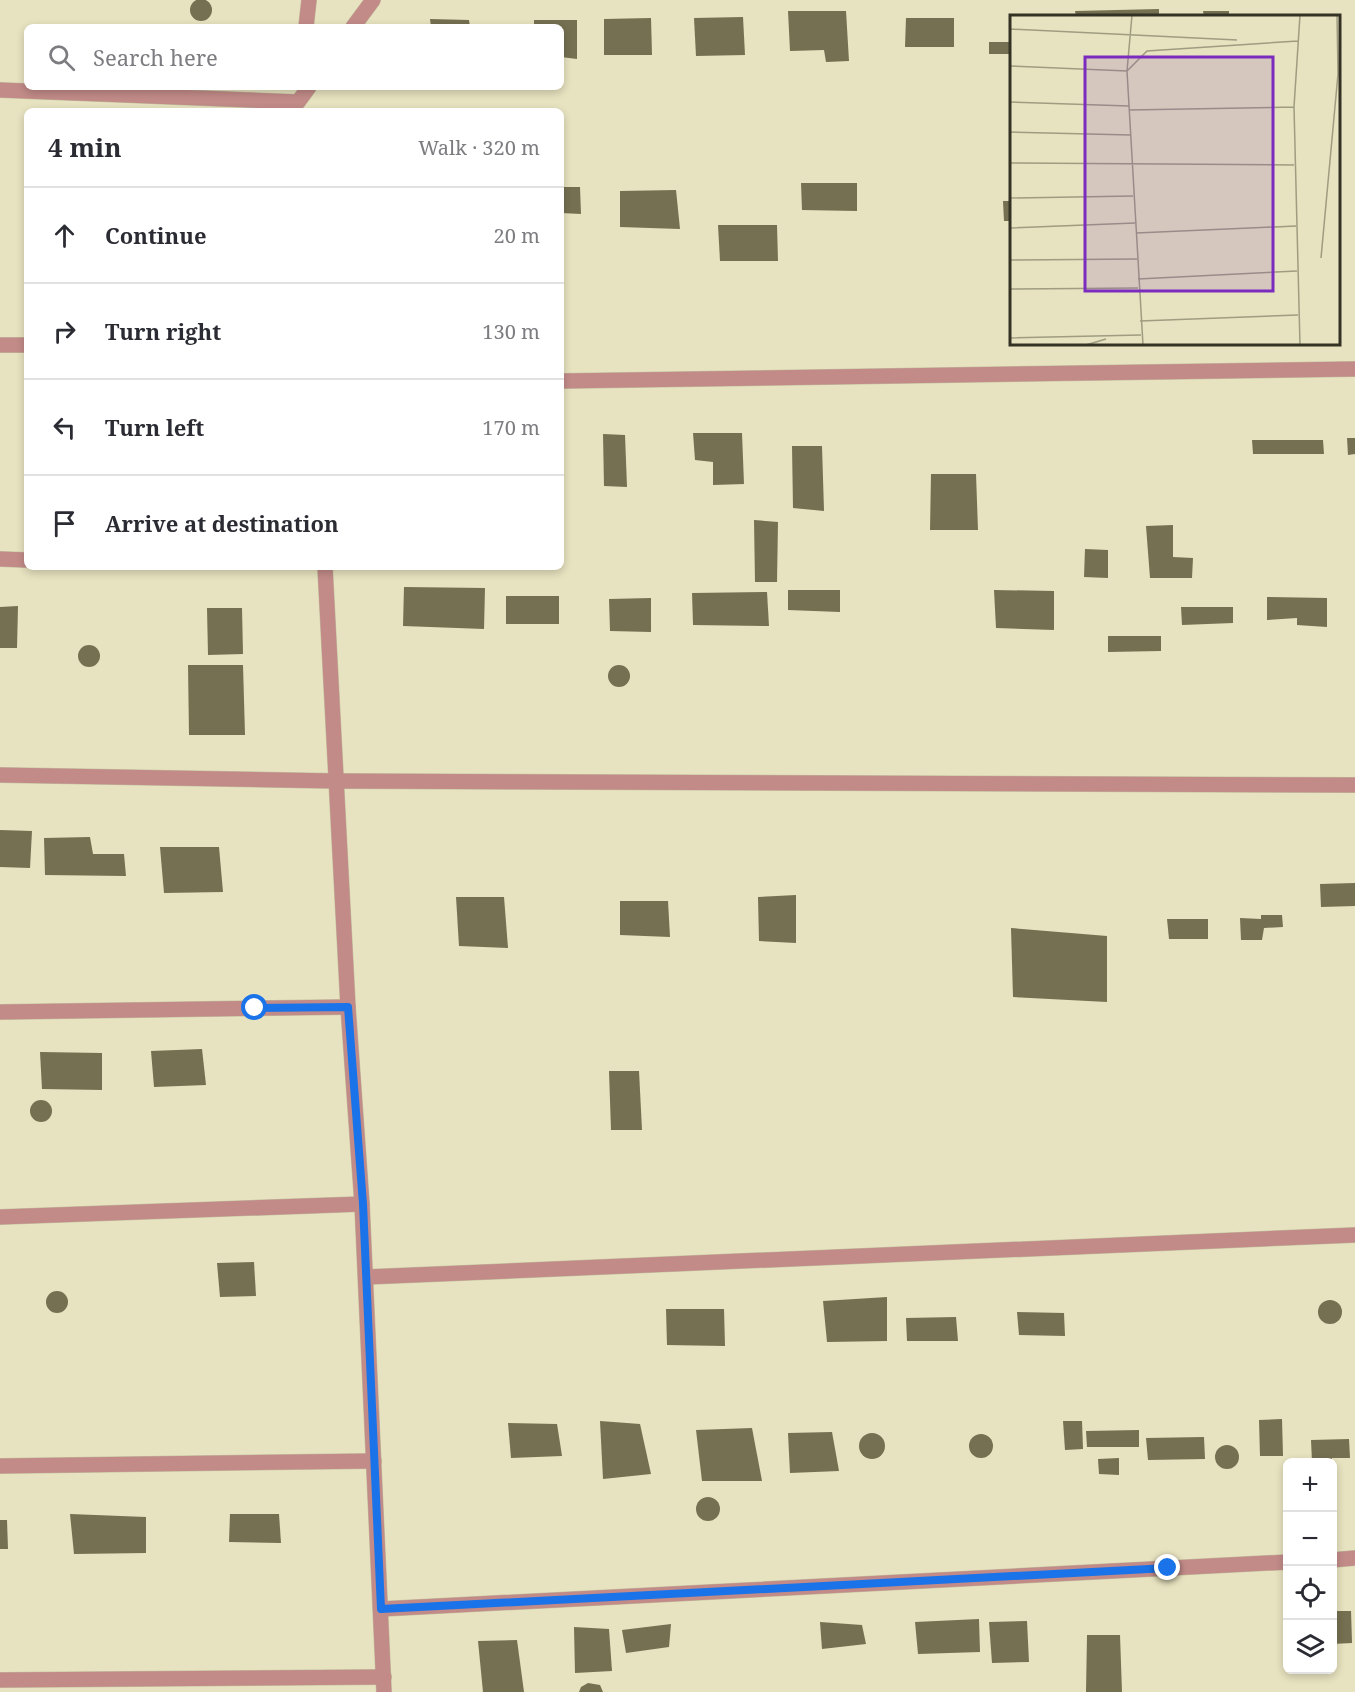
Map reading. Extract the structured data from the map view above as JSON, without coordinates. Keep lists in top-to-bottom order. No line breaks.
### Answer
{"page":{"search":"Search here","heading":["4 min","Walk · 320 m"],"list":[["Continue","20 m"],["Turn right","130 m"],["Turn left","170 m"],"Arrive at destination"],"map_buttons":["+","−"]}}
